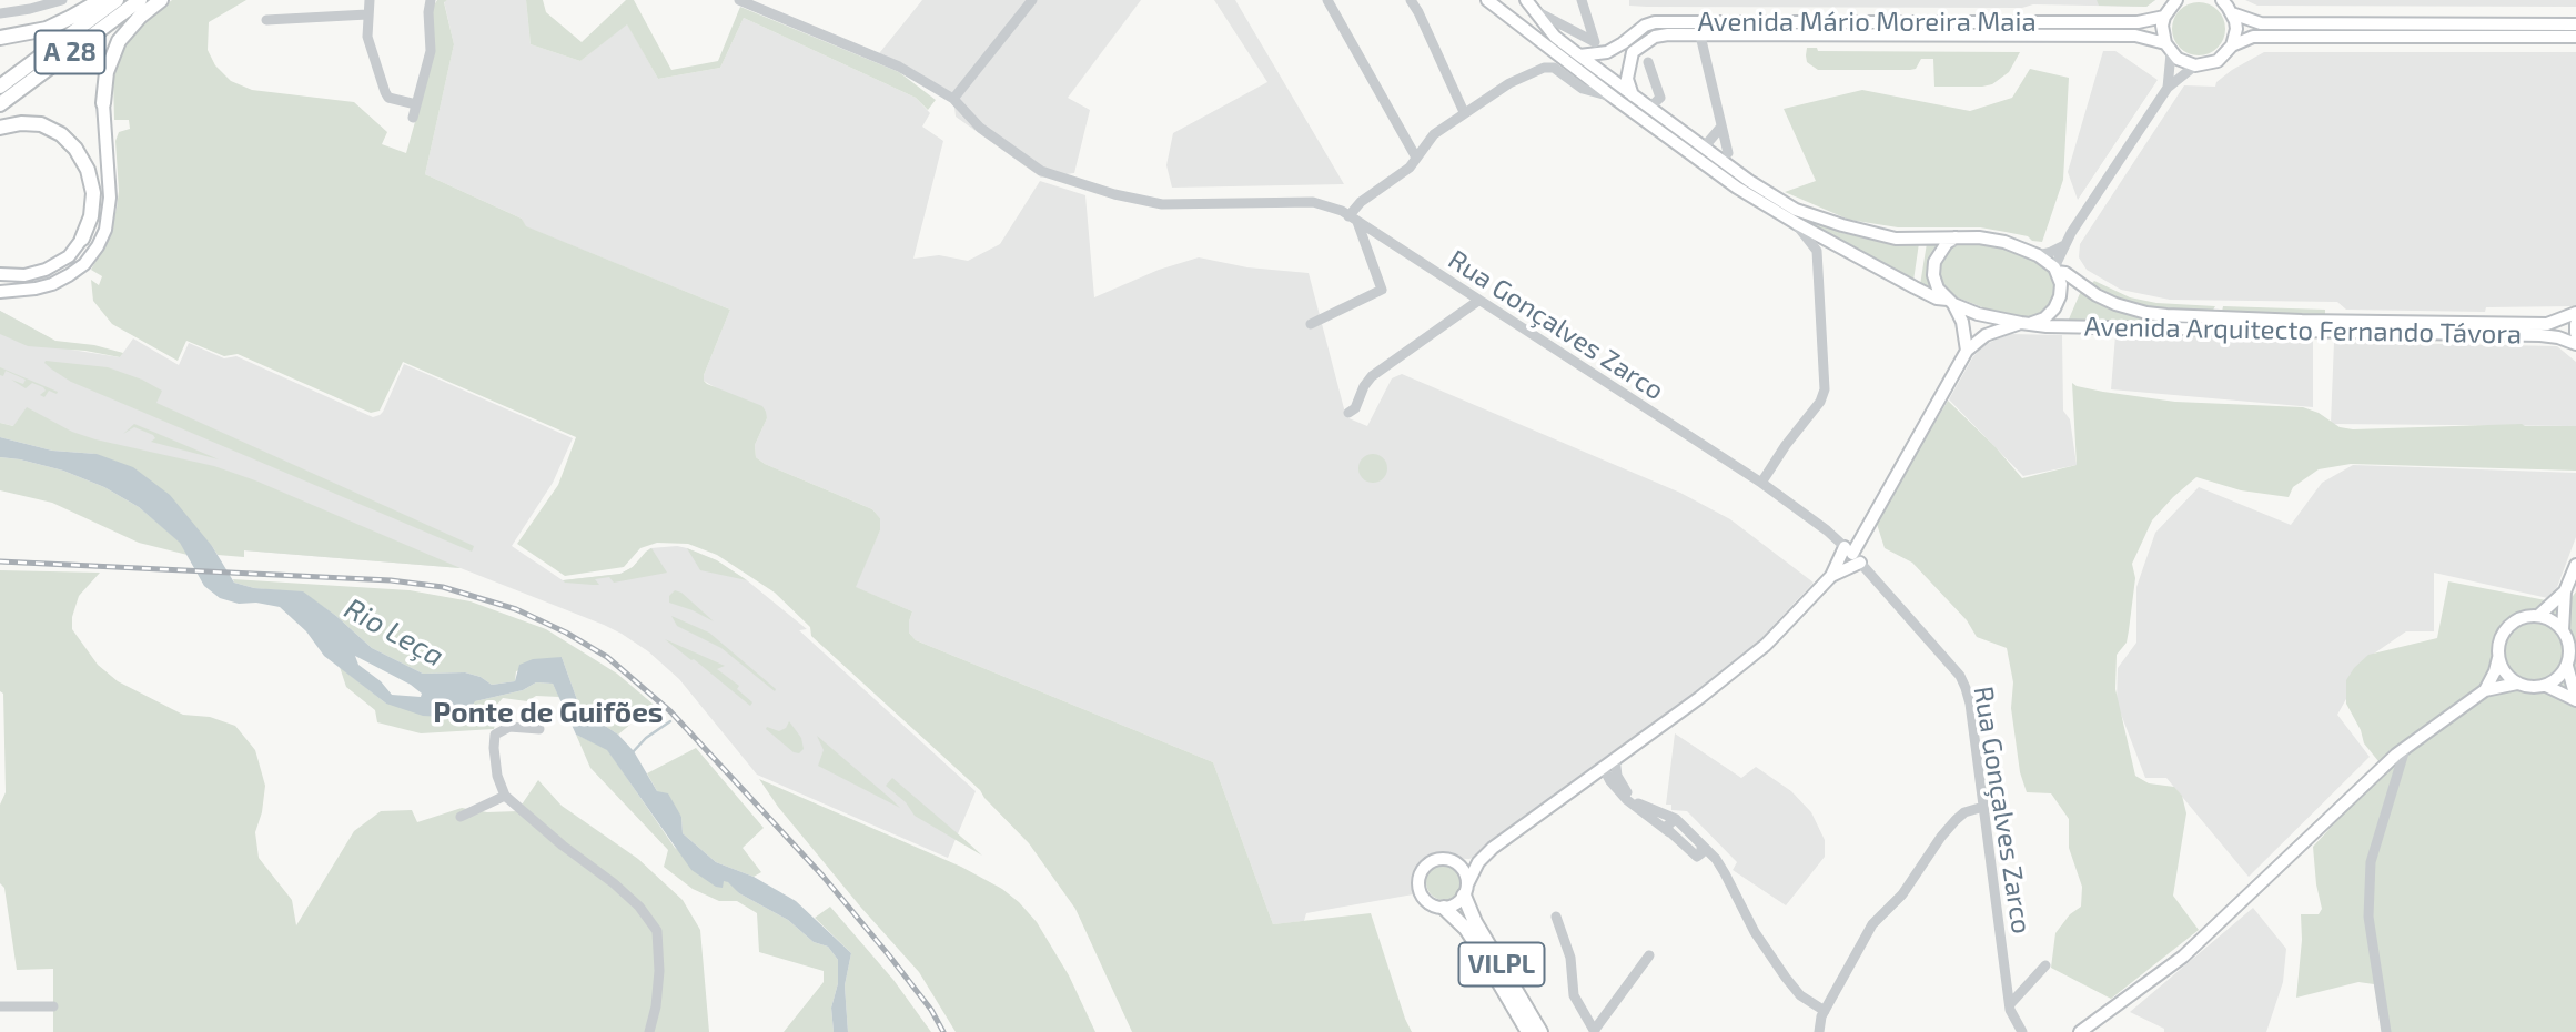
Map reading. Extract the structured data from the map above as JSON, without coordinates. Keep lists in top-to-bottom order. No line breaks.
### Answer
{"streets":{"highway":["A 28","VILPL"],"main road":["Avenida Mário Moreira Maia","Avenida Arquitecto Fernando Távora"],"street":["Rua Gonçalves Zarco"]},"crossings":[["Avenida Mário Moreira Maia","Avenida Arquitecto Fernando Távora"]],"districts":["Ponte de Guifões"],"water":["Rio Leça"]}
